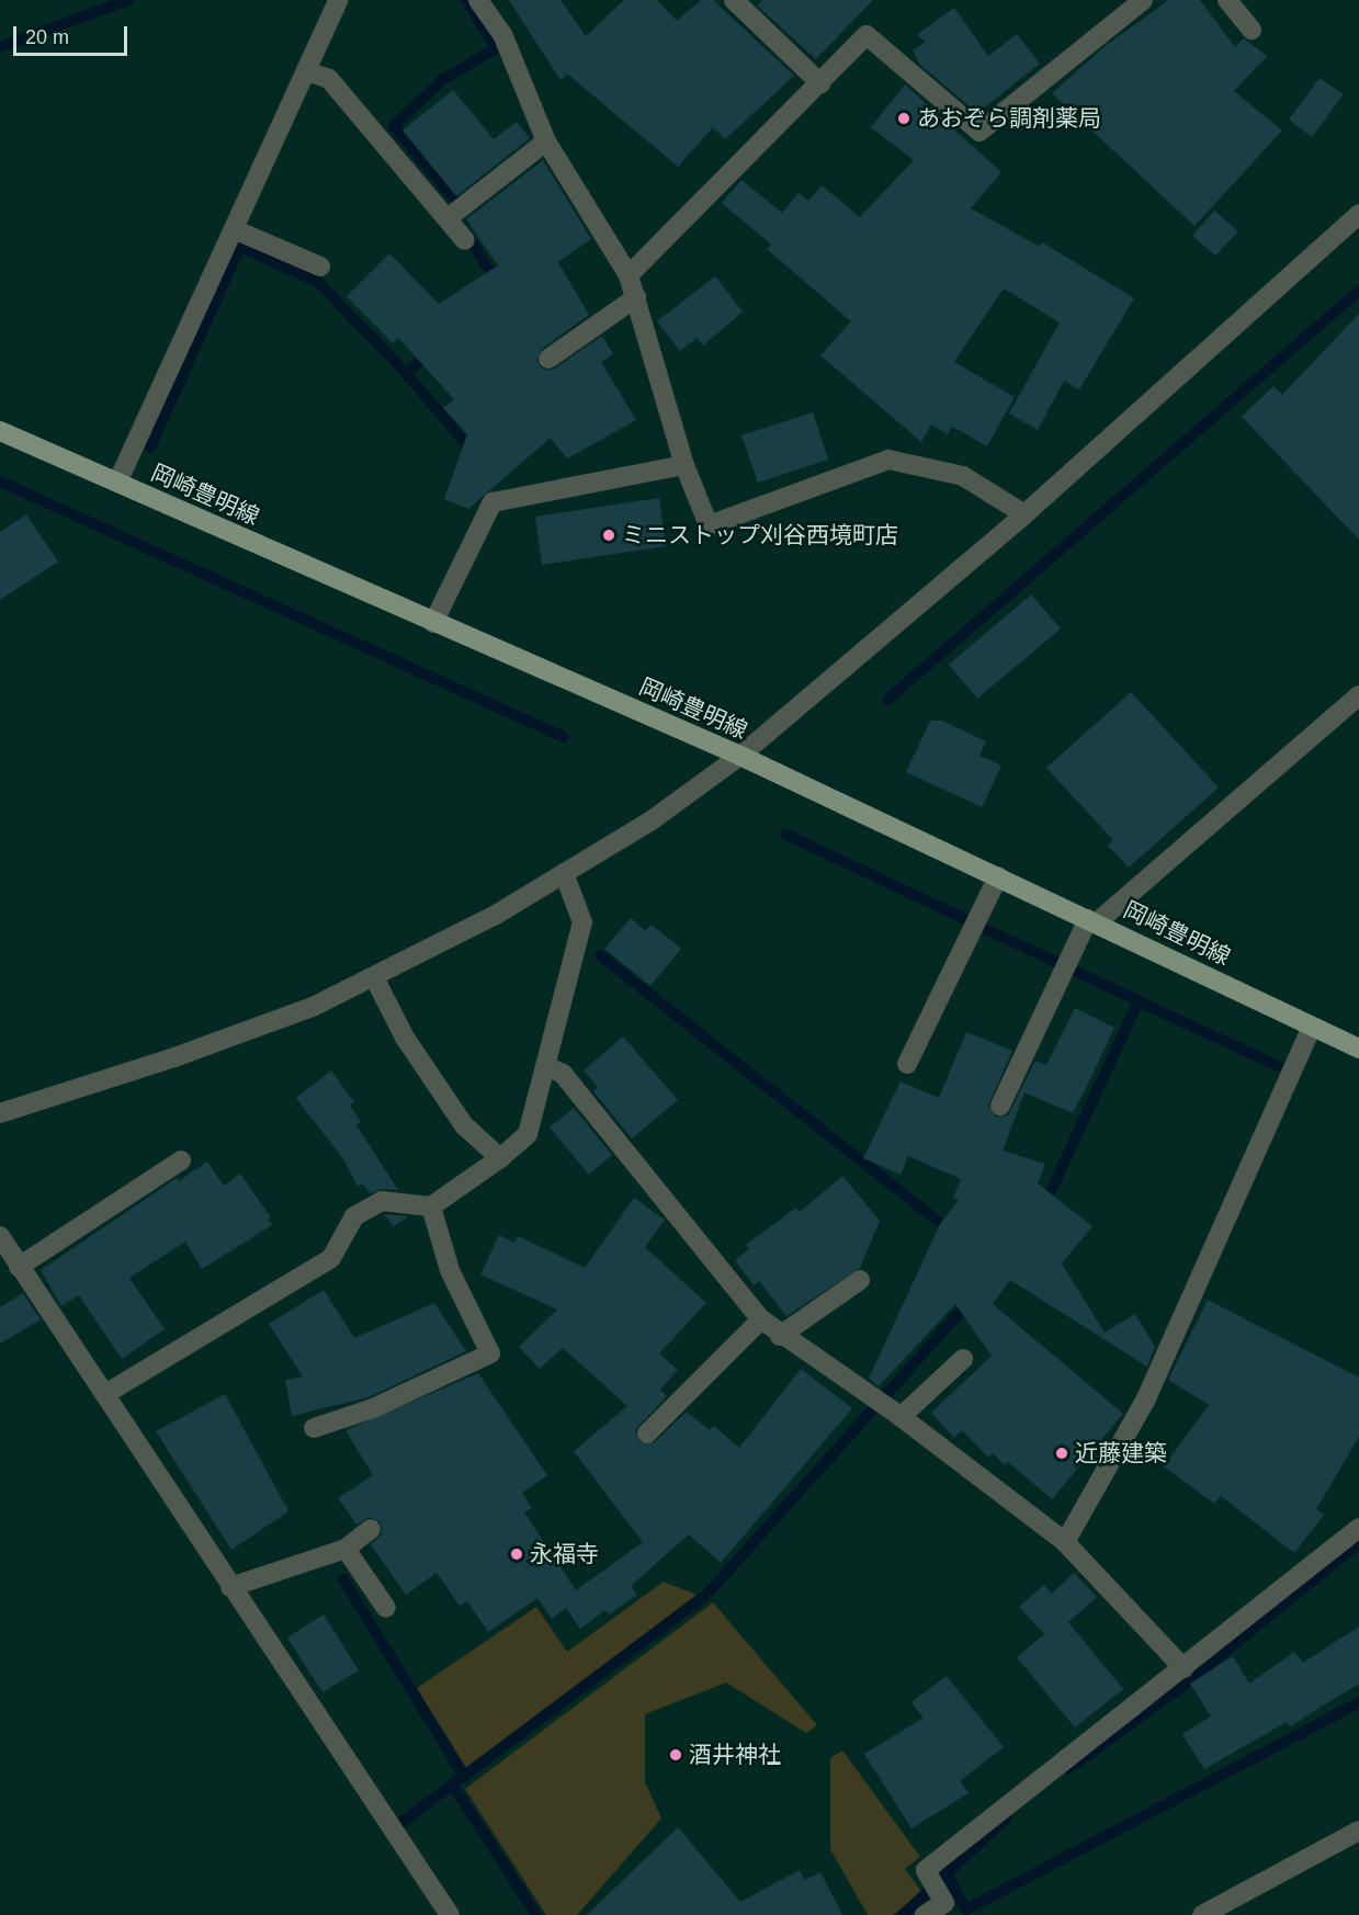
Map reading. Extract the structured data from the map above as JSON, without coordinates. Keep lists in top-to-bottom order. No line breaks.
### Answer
{"streets":{"main road":["岡崎豊明線"]},"places":["あおぞら調剤薬局","ミニストップ刈谷西境町店","近藤建築","永福寺","酒井神社"],"scale_bar":"20 m"}
